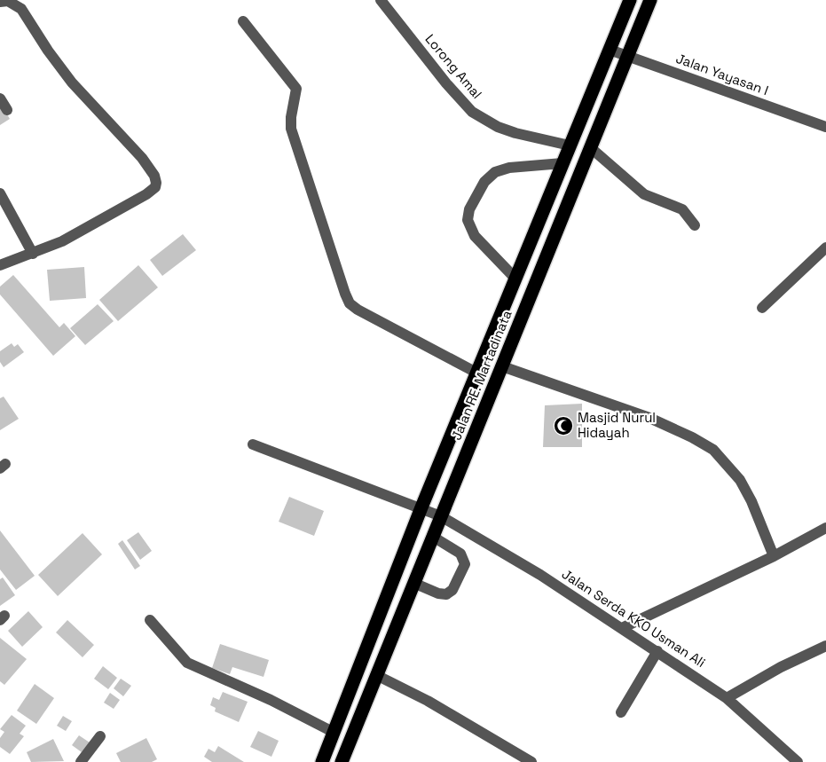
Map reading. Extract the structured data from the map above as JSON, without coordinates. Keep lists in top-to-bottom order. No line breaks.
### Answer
{"streets":{"highway":["Jalan RE. Martadinata"],"street":["Lorong Amal","Jalan Yayasan I","Jalan Serda KKO Usman Ali"]},"crossings":[["Jalan Yayasan I","Jalan RE. Martadinata"],["Jalan RE. Martadinata","Jalan Serda KKO Usman Ali"]],"places":{"mosque":["Masjid Nurul Hidayah"]}}
